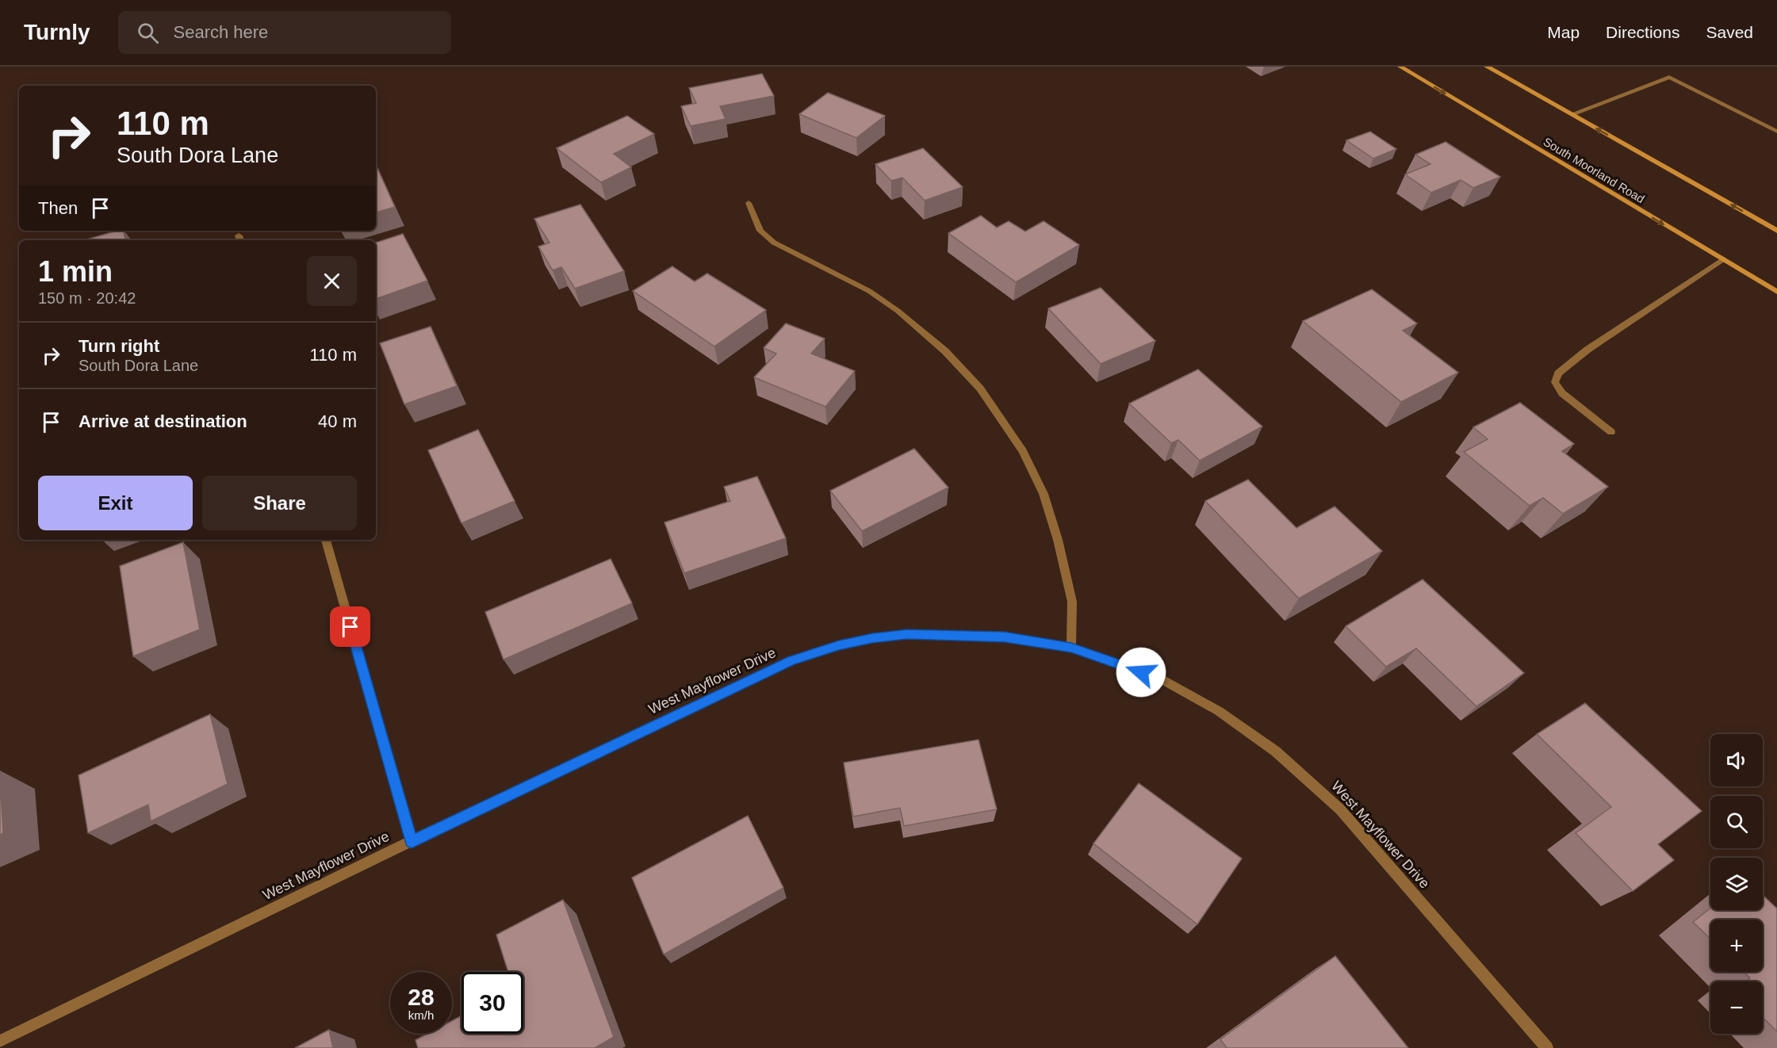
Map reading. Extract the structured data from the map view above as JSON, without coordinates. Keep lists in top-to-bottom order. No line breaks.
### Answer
{"streets":{"main road":["South Moorland Road"],"street":["West Mayflower Drive"]},"page":{"header":"Turnly","search":"Search here","nav":["Map","Directions","Saved"],"turn":["110 m","South Dora Lane"],"then":"Then","heading":["1 min","150 m · 20:42"],"list":[{"name":"Turn right","note":"South Dora Lane","value":"110 m"},{"name":"Arrive at destination","value":"40 m"}],"buttons":["Exit","Share"],"map_buttons":["+","−"],"speed":"28 km/h","limit":"30"}}
